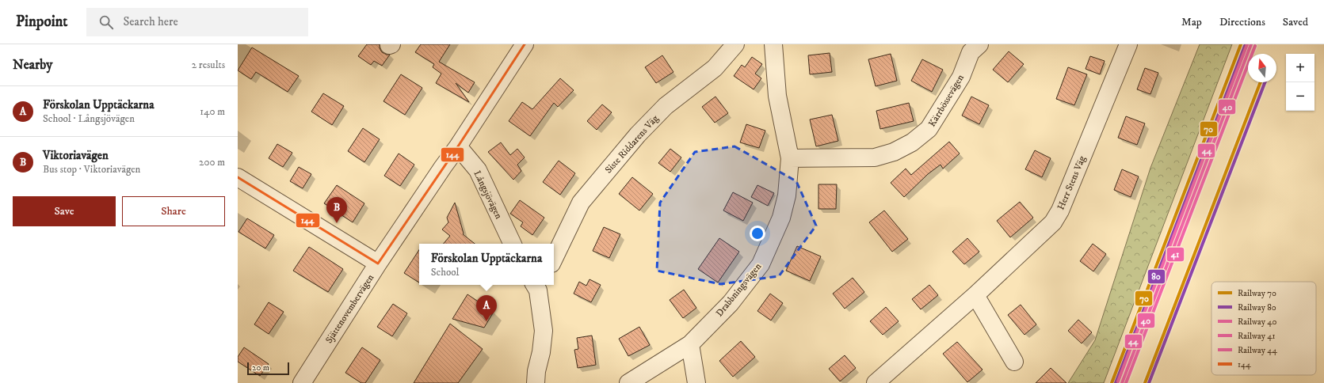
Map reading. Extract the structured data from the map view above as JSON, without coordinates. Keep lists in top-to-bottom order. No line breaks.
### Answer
{"streets":{"street":["Kärrbössevägen","Siste Riddarens Väg","Herr Stens Väg","Långsjövägen","Drabbningsvägen","Sjättenovembervägen"]},"crossings":[["Kärrbössevägen","Drabbningsvägen"],["Långsjövägen","Sjättenovembervägen"]],"lines":["rail line 70","rail line 40","rail line 44","transit line 144","rail line 80","rail line 41"],"legend":["Railway 70","Railway 80","Railway 40","Railway 41","Railway 44","144"],"scale_bar":"20 m","north":"top","page":{"header":"Pinpoint","search":"Search here","nav":["Map","Directions","Saved"],"heading":["Nearby","2 results"],"map_buttons":["+","−"],"list":[{"mark":"A","name":"Förskolan Upptäckarna","note":"School · Långsjövägen","value":"140 m"},{"mark":"B","name":"Viktoriavägen","note":"Bus stop · Viktoriavägen","value":"200 m"}],"buttons":["Save","Share"],"pins":["B","A"],"popup":["Förskolan Upptäckarna","School"],"scale":"20 m"}}
